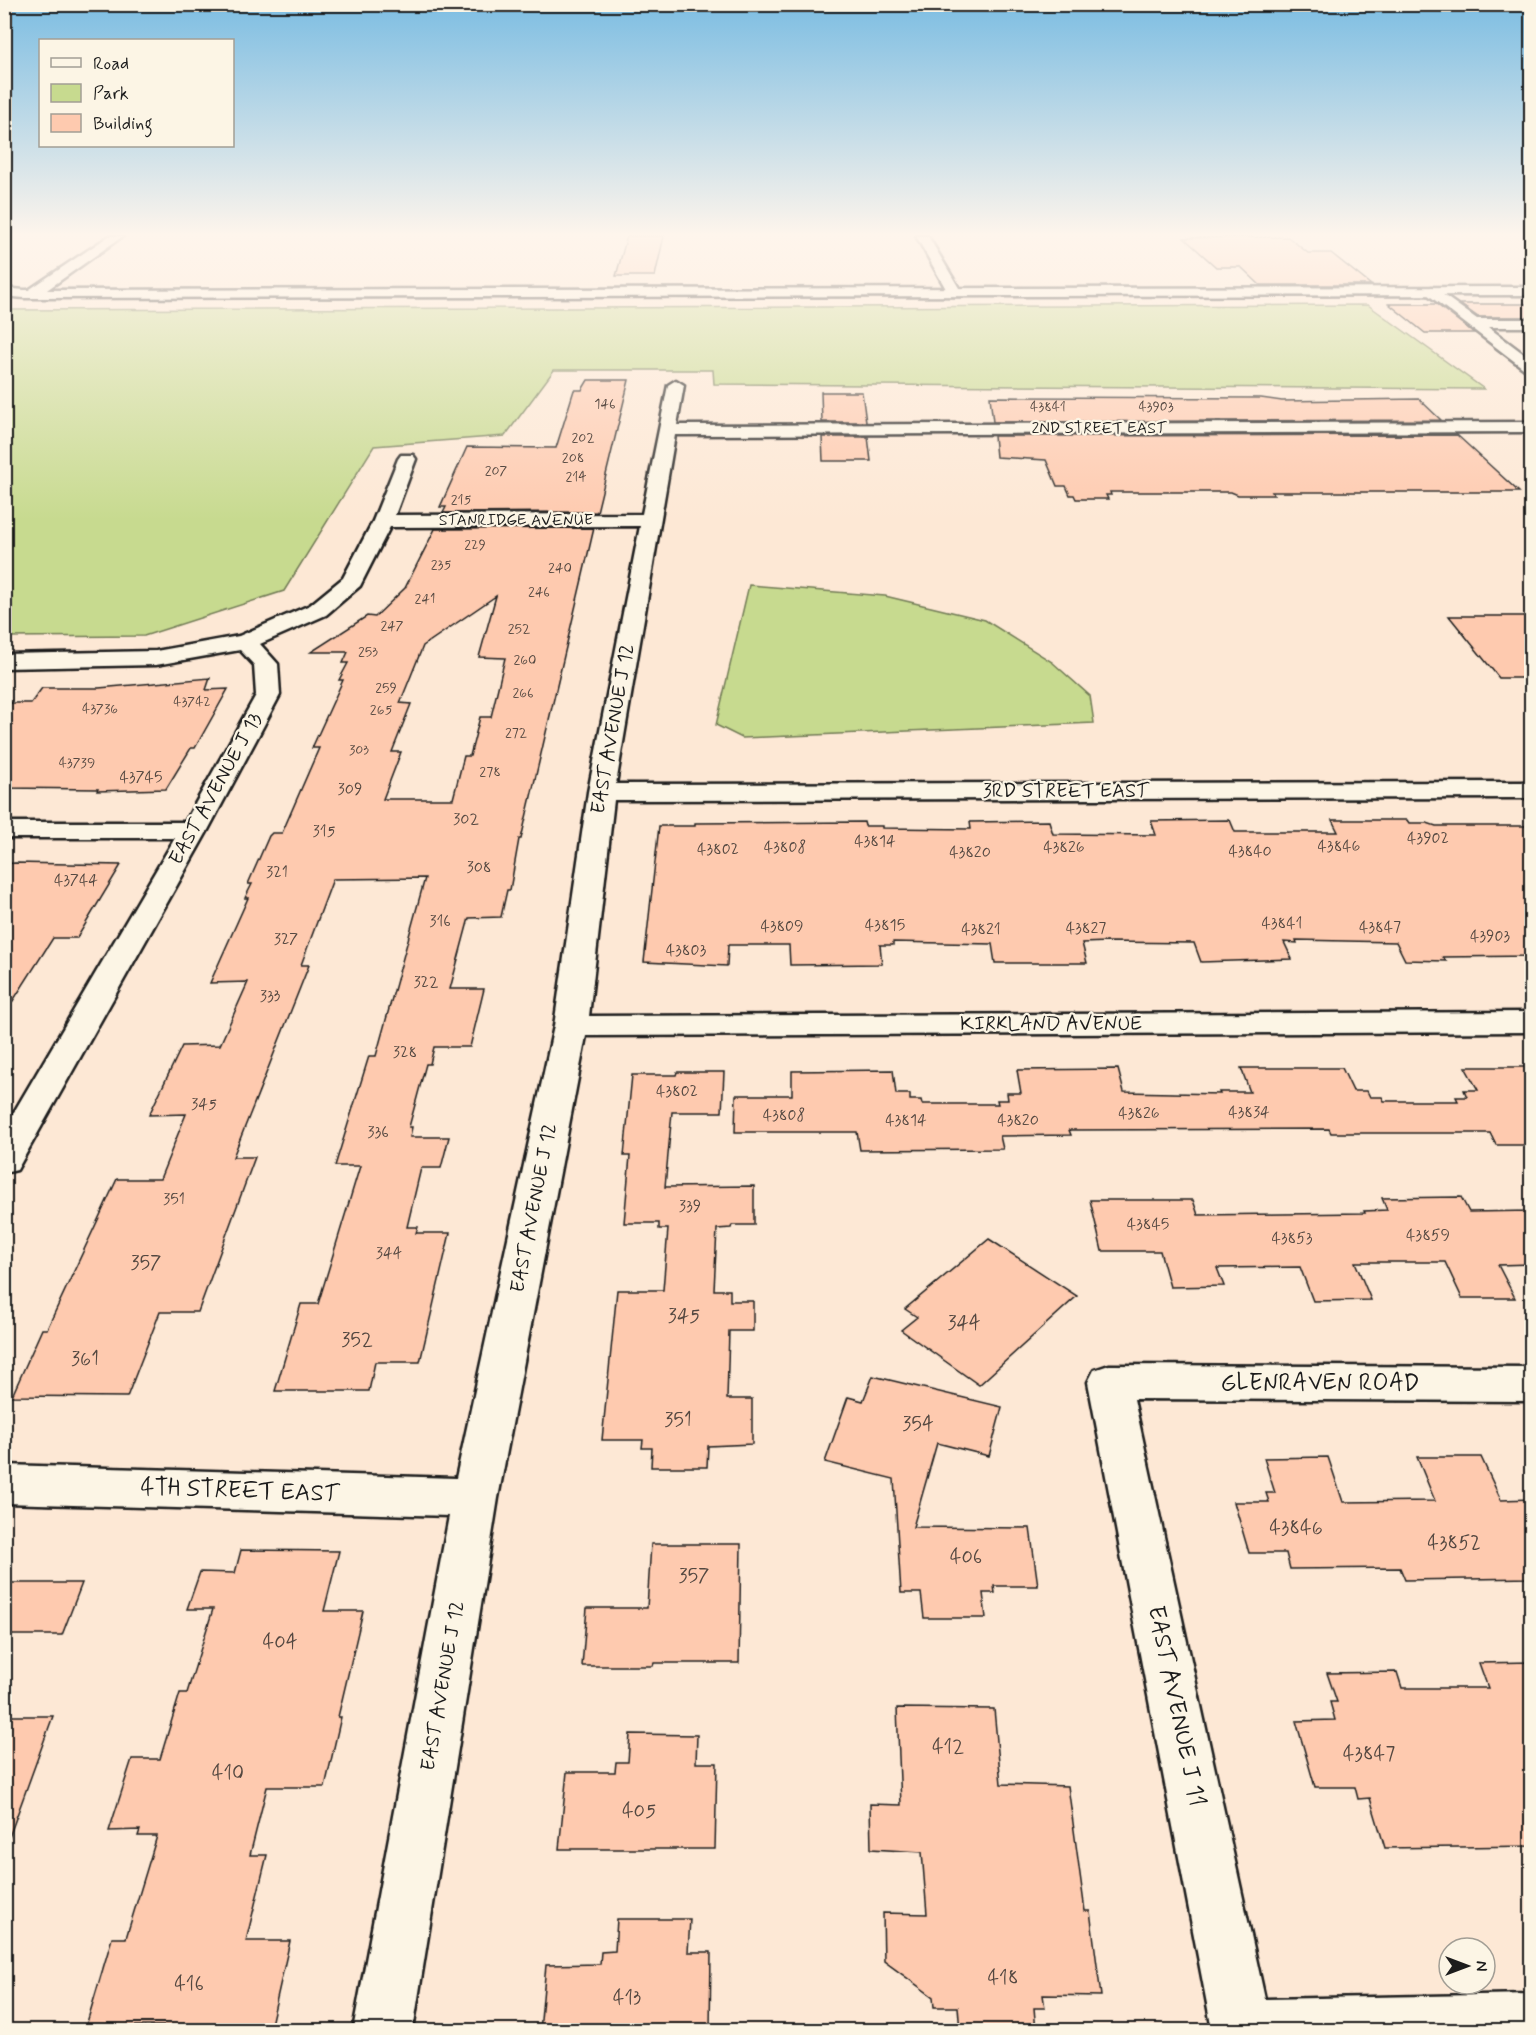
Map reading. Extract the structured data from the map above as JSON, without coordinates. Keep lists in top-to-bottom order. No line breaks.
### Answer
{"streets":{"street":["2ND STREET EAST","STANRIDGE AVENUE","EAST AVENUE J 12","EAST AVENUE J 13","3RD STREET EAST","KIRKLAND AVENUE","GLENRAVEN ROAD","4TH STREET EAST","EAST AVENUE J 11"]},"crossings":[["2ND STREET EAST","EAST AVENUE J 12"],["STANRIDGE AVENUE","EAST AVENUE J 12"],["EAST AVENUE J 12","3RD STREET EAST"],["EAST AVENUE J 12","KIRKLAND AVENUE"],["EAST AVENUE J 12","4TH STREET EAST"],["GLENRAVEN ROAD","EAST AVENUE J 11"]],"house_numbers":["146","43841","43903","202","208","207","214","215","229","235","240","246","241","247","252","253","260","259","266","43742","43736","265","272","303","43739","278","43745","309","302","315","43902","43814","43846","43808","43826","43802","43840","43820","308","321","43744","316","43841","43815","43809","43847","43827","43821","43903","327","43803","322","333","328","43802","345","43834","43826","43808","43814","43820","336","351","339","43845","43859","43853","344","357","345","344","352","361","351","354","43846","43852","406","357","404","412","43847","410","405","418","416","413"],"legend":["Road","Park","Building"],"north":"right"}
